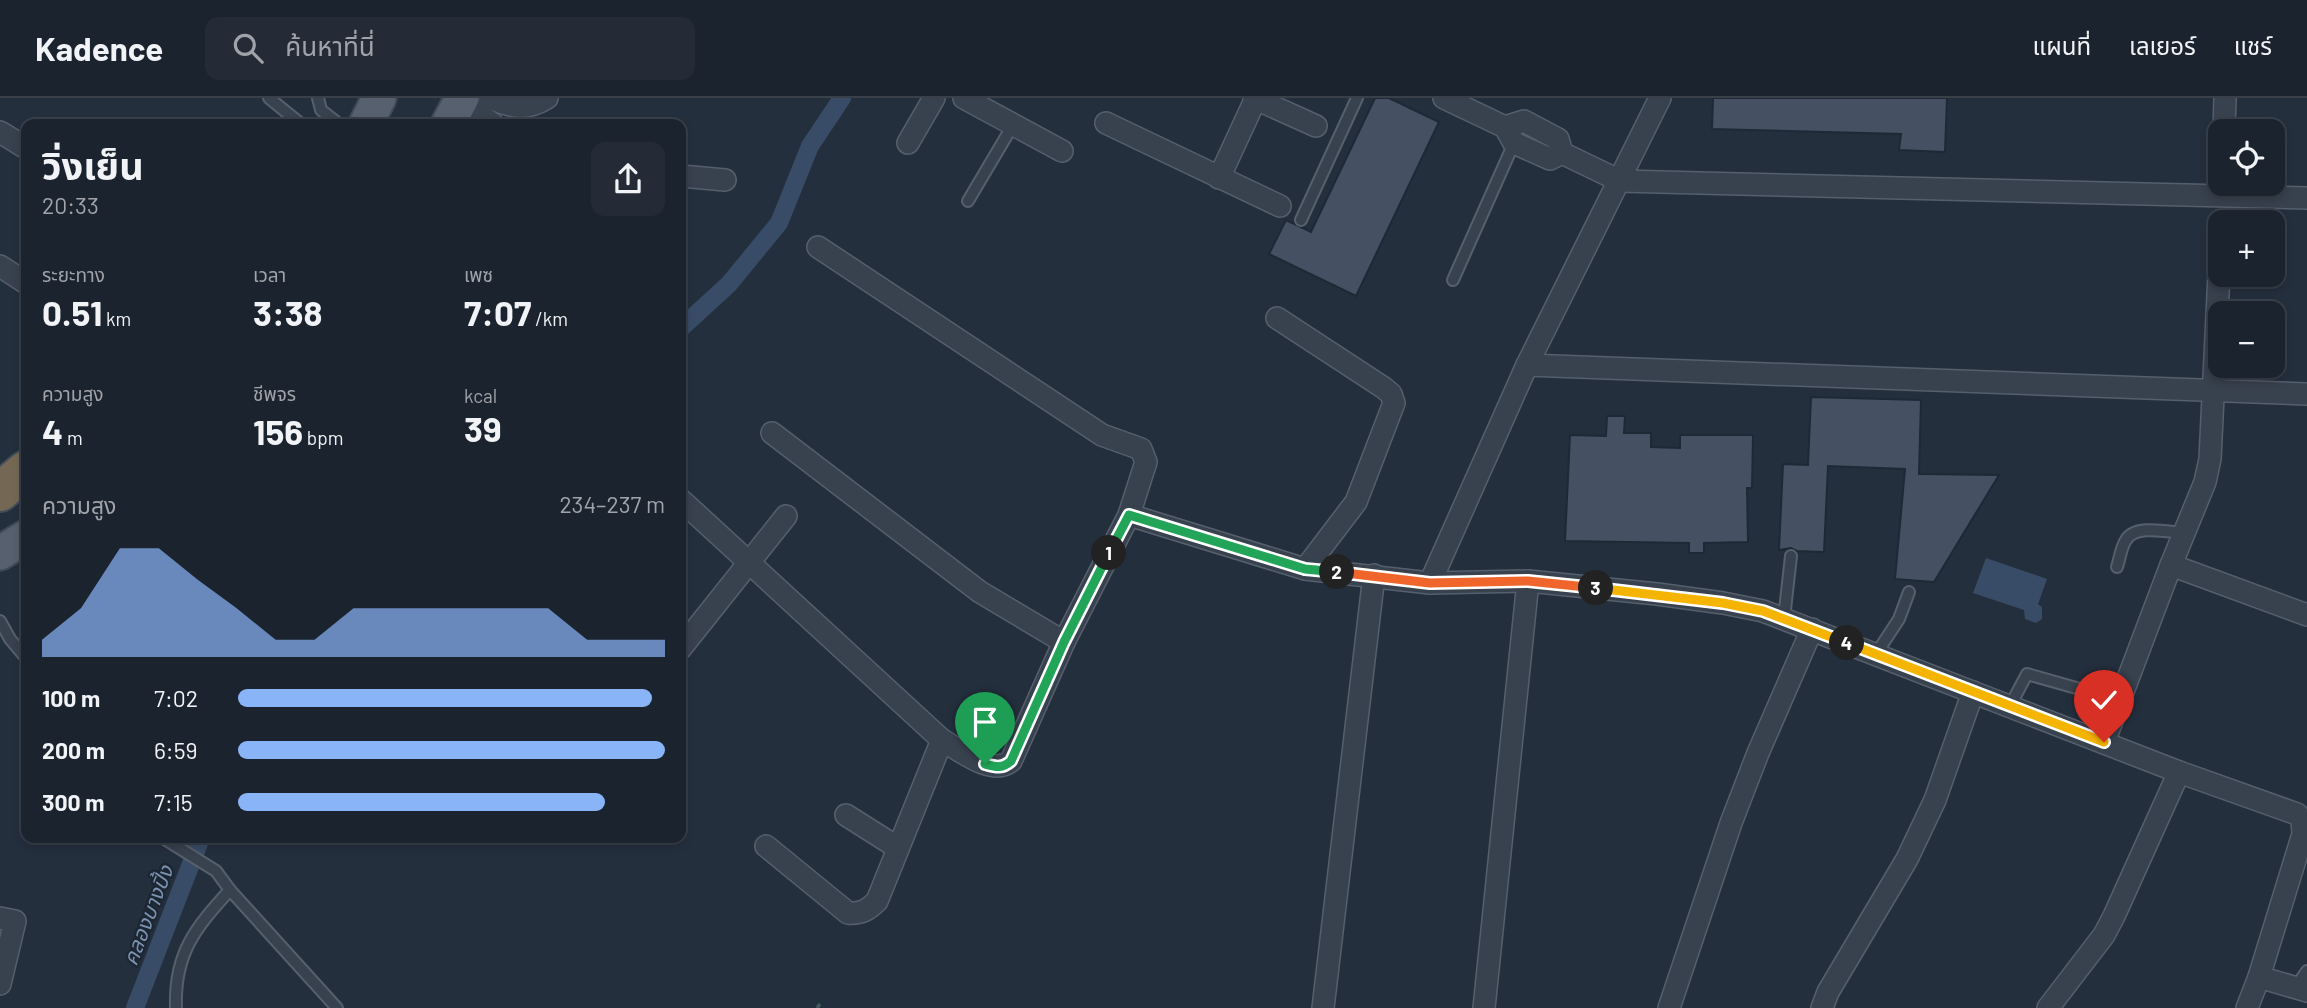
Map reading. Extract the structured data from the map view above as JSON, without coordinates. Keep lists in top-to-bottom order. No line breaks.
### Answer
{"water":["คลองบางปิ้ง"],"page":{"header":"Kadence","search":"ค้นหาที่นี่","nav":["แผนที่","เลเยอร์","แชร์"],"map_buttons":["+","−"],"heading":["วิ่งเย็น","20:33"],"stats":[["ระยะทาง","0.51 km"],["เวลา","3:38"],["เพซ","7:07 /km"],["ความสูง","4 m"],["ชีพจร","156 bpm"],["kcal","39"]],"chart":["ความสูง","234–237 m"],"pins":["1","2","3","4"],"list":[{"name":"100 m","note":"7:02"},{"name":"200 m","note":"6:59"},{"name":"300 m","note":"7:15"}]}}
